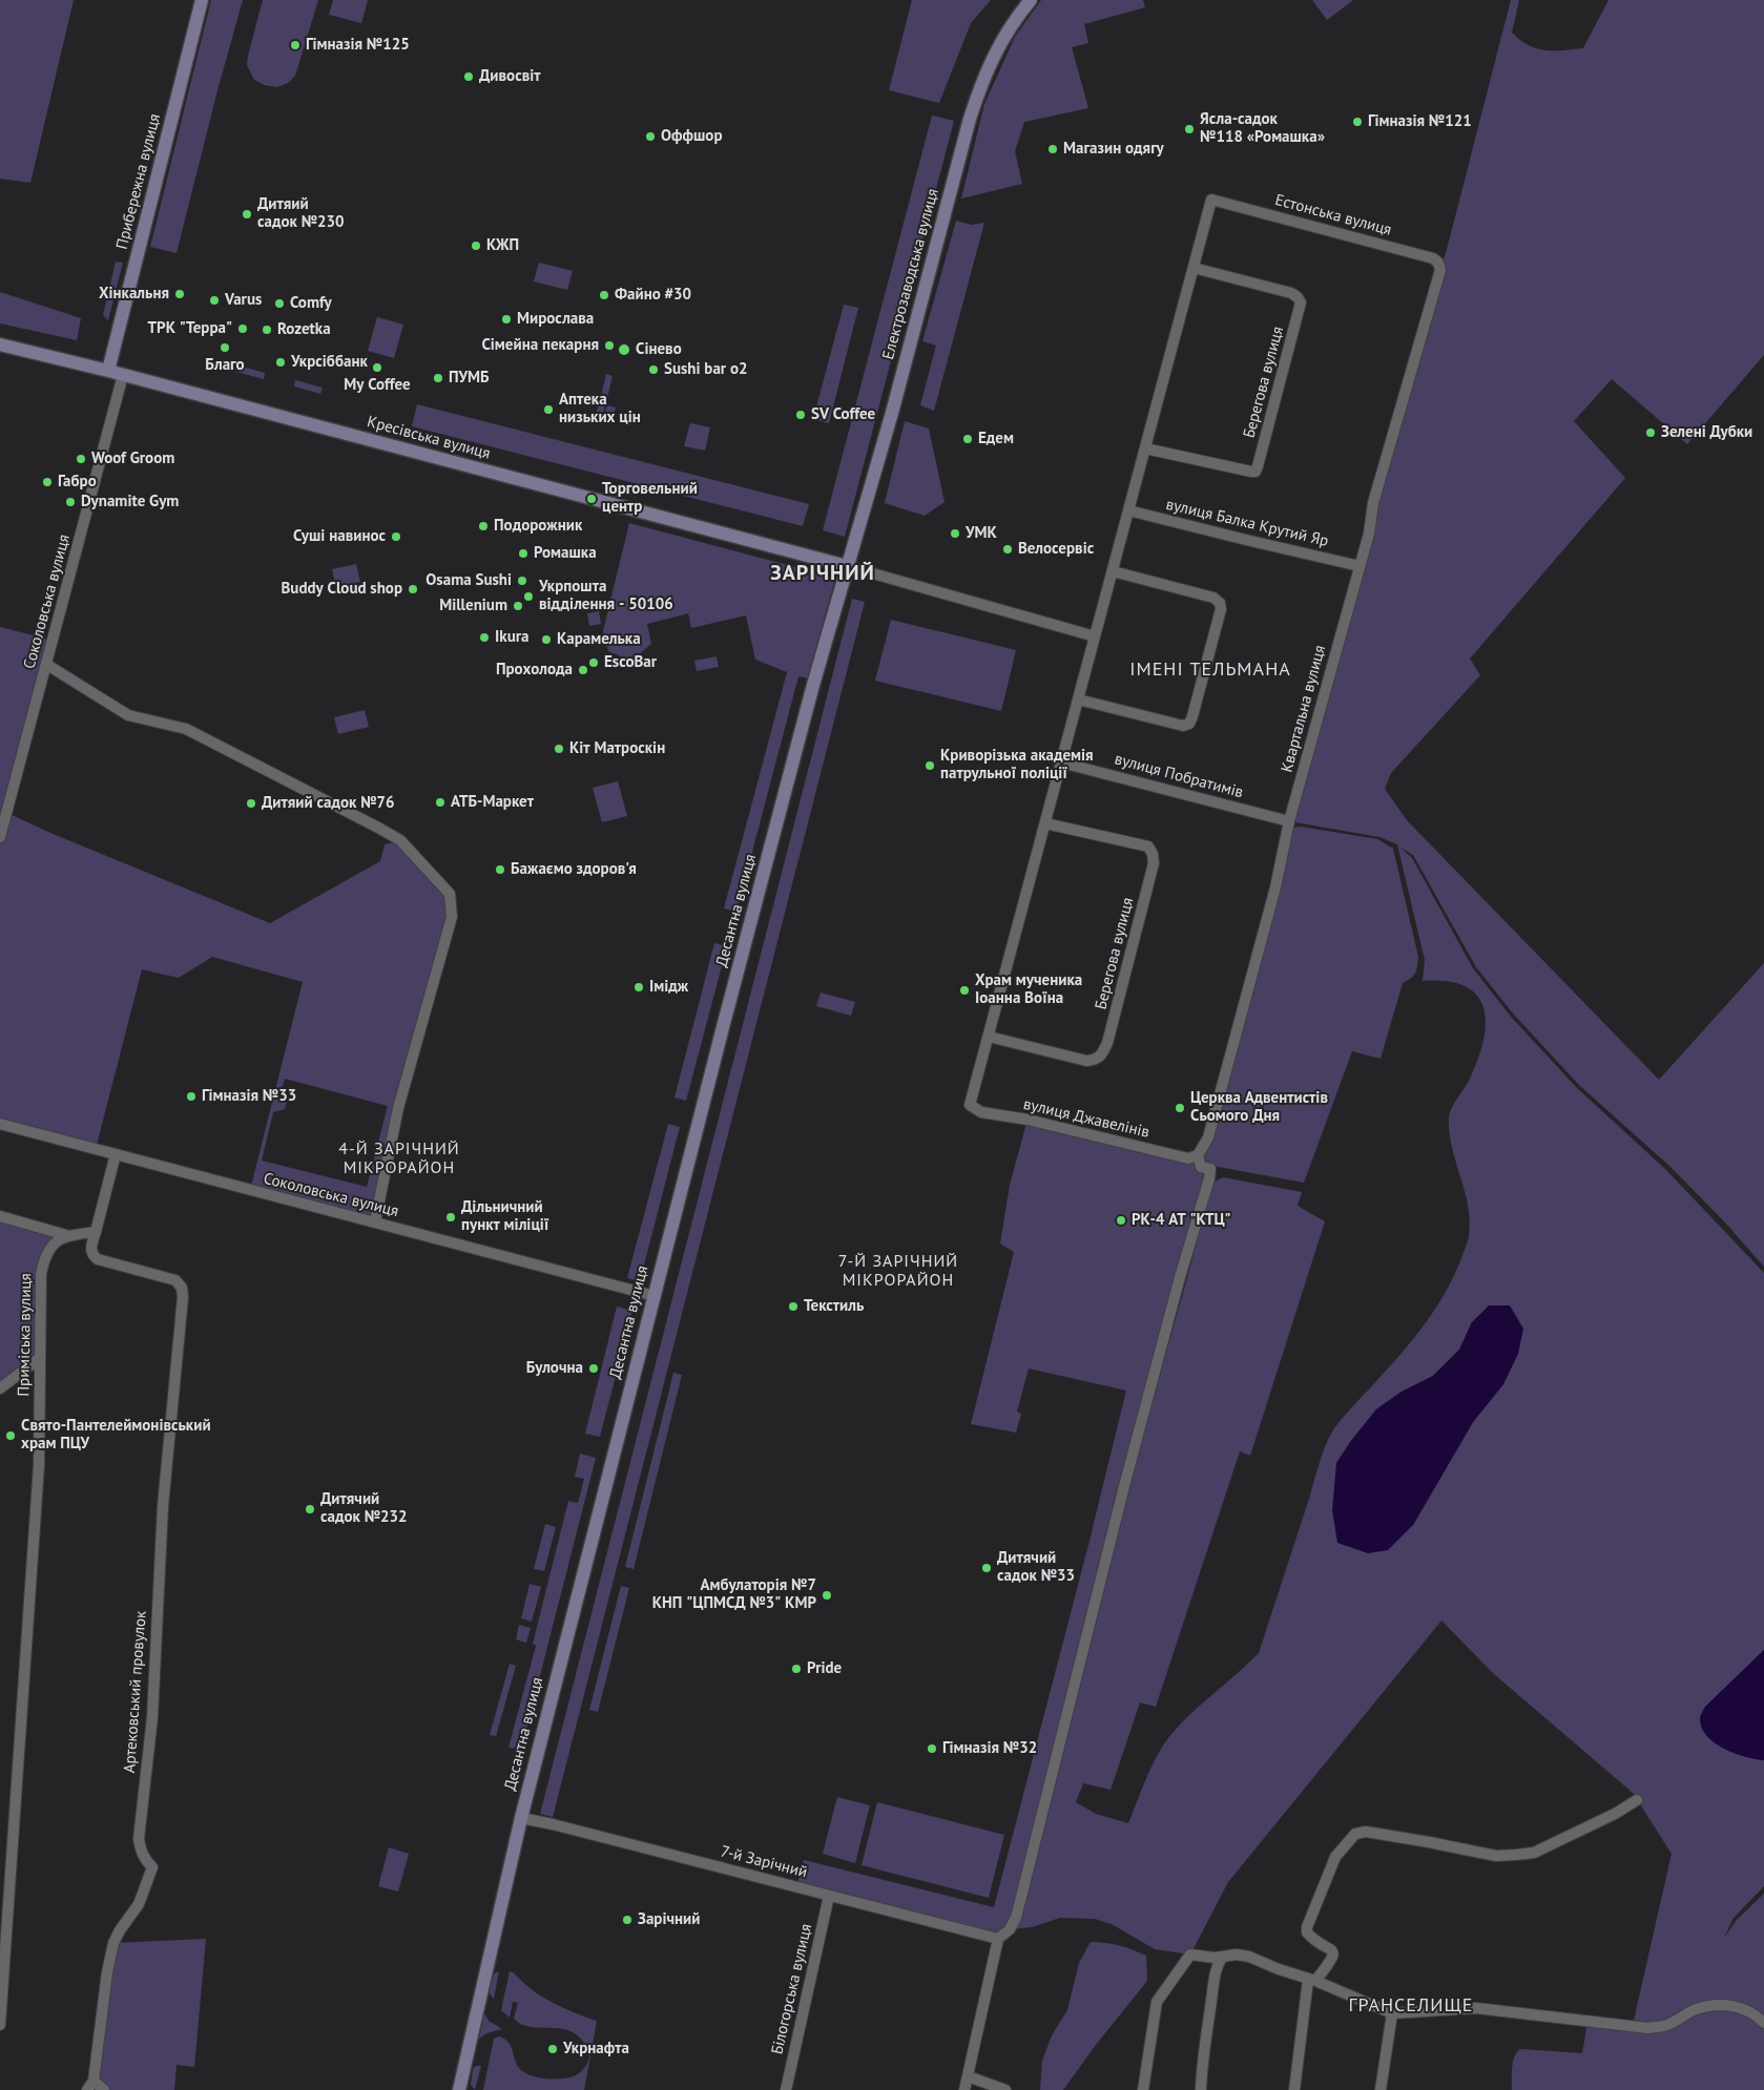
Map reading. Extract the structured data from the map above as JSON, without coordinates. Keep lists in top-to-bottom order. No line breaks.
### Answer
{"streets":{"main road":["Прибережна вулиця","Електрозаводська вулиця","Кресівська вулиця","Десантна вулиця"],"street":["Естонська вулиця","Берегова вулиця","вулиця Балка Крутий Яр","Соколовська вулиця","Квартальна вулиця","вулиця Побратимів","вулиця Джавелінів","Приміська вулиця","Артековський провулок","7-й Зарічний","Білогорська вулиця"]},"crossings":[["Прибережна вулиця","Кресівська вулиця"],["Естонська вулиця","Берегова вулиця"],["Естонська вулиця","Квартальна вулиця"],["Електрозаводська вулиця","Кресівська вулиця"],["Електрозаводська вулиця","Десантна вулиця"],["Берегова вулиця","вулиця Джавелінів"],["Кресівська вулиця","Соколовська вулиця"],["Кресівська вулиця","Десантна вулиця"],["вулиця Балка Крутий Яр","Квартальна вулиця"],["Соколовська вулиця","Десантна вулиця"],["Квартальна вулиця","вулиця Побратимів"],["Квартальна вулиця","вулиця Джавелінів"],["Десантна вулиця","7-й Зарічний"],["7-й Зарічний","Білогорська вулиця"]],"districts":["ЗАРІЧНИЙ","ІМЕНІ ТЕЛЬМАНА","4-Й ЗАРІЧНИЙ МІКРОРАЙОН","7-Й ЗАРІЧНИЙ МІКРОРАЙОН","ГРАНСЕЛИЩЕ"],"places":["Гімназія №125","Дивосвіт","Гімназія №121","Ясла-садок №118 «Ромашка»","Оффшор","Магазин одягу","Дитяий садок №230","КЖП","Хінкальня","Файно #30","Varus","Comfy","Мирослава","ТРК \"Терра\"","Rozetka","Сімейна пекарня","Благо","Сінево","Укрсіббанк","My Coffee","Sushi bar o2","ПУМБ","Аптека низьких цін","SV Coffee","Зелені Дубки","Едем","Woof Groom","Габро","Торговельний центр","Dynamite Gym","Подорожник","УМК","Суші навинос","Велосервіс","Ромашка","Osama Sushi","Buddy Cloud shop","Укрпошта відділення - 50106","Millenium","Ikura","Карамелька","EscoBar","Прохолода","Кiт Матроскін","Криворізька академія патрульної поліції","АТБ-Маркет","Дитяий садок №76","Бажаємо здоров'я","Імідж","Храм мученика Іоанна Воїна","Гімназія №33","Церква Адвентистів Сьомого Дня","Дільничний пункт міліції","РК-4 АТ \"КТЦ\"","Текстиль","Булочна","Свято-Пантелеймонівський храм ПЦУ","Дитячий садок №232","Дитячий садок №33","Амбулаторія №7 КНП \"ЦПМСД №3\" КМР","Pride","Гімназія №32","Зарічний","Укрнафта"]}
